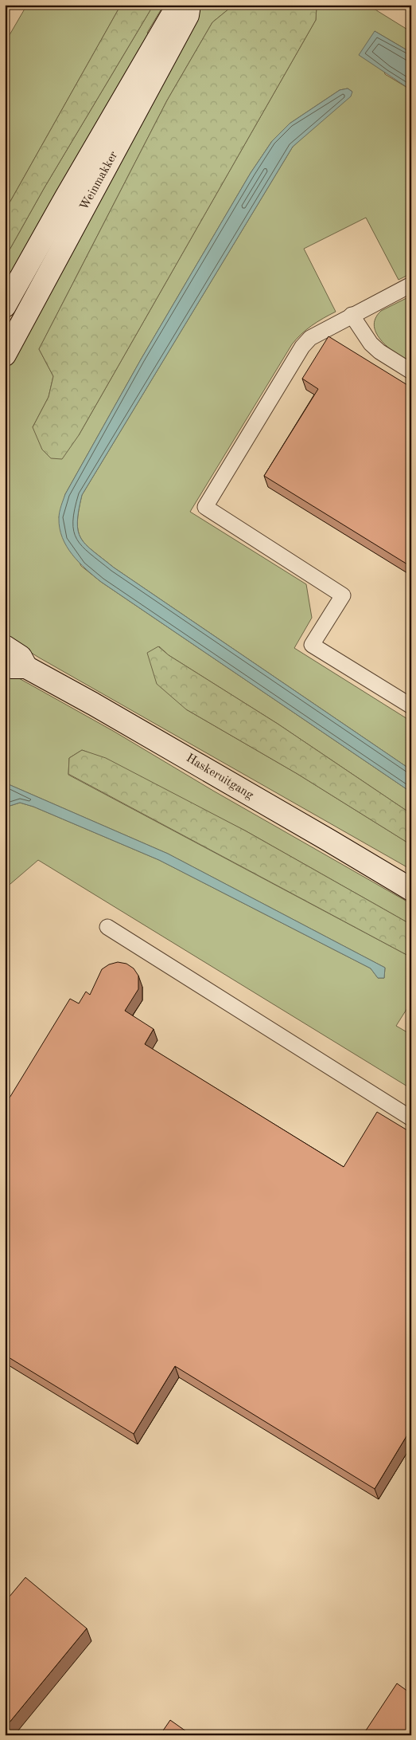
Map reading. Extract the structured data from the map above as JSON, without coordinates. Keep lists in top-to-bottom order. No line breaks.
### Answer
{"streets":{"main road":["Weinmakker","Haskeruitgang"]}}
